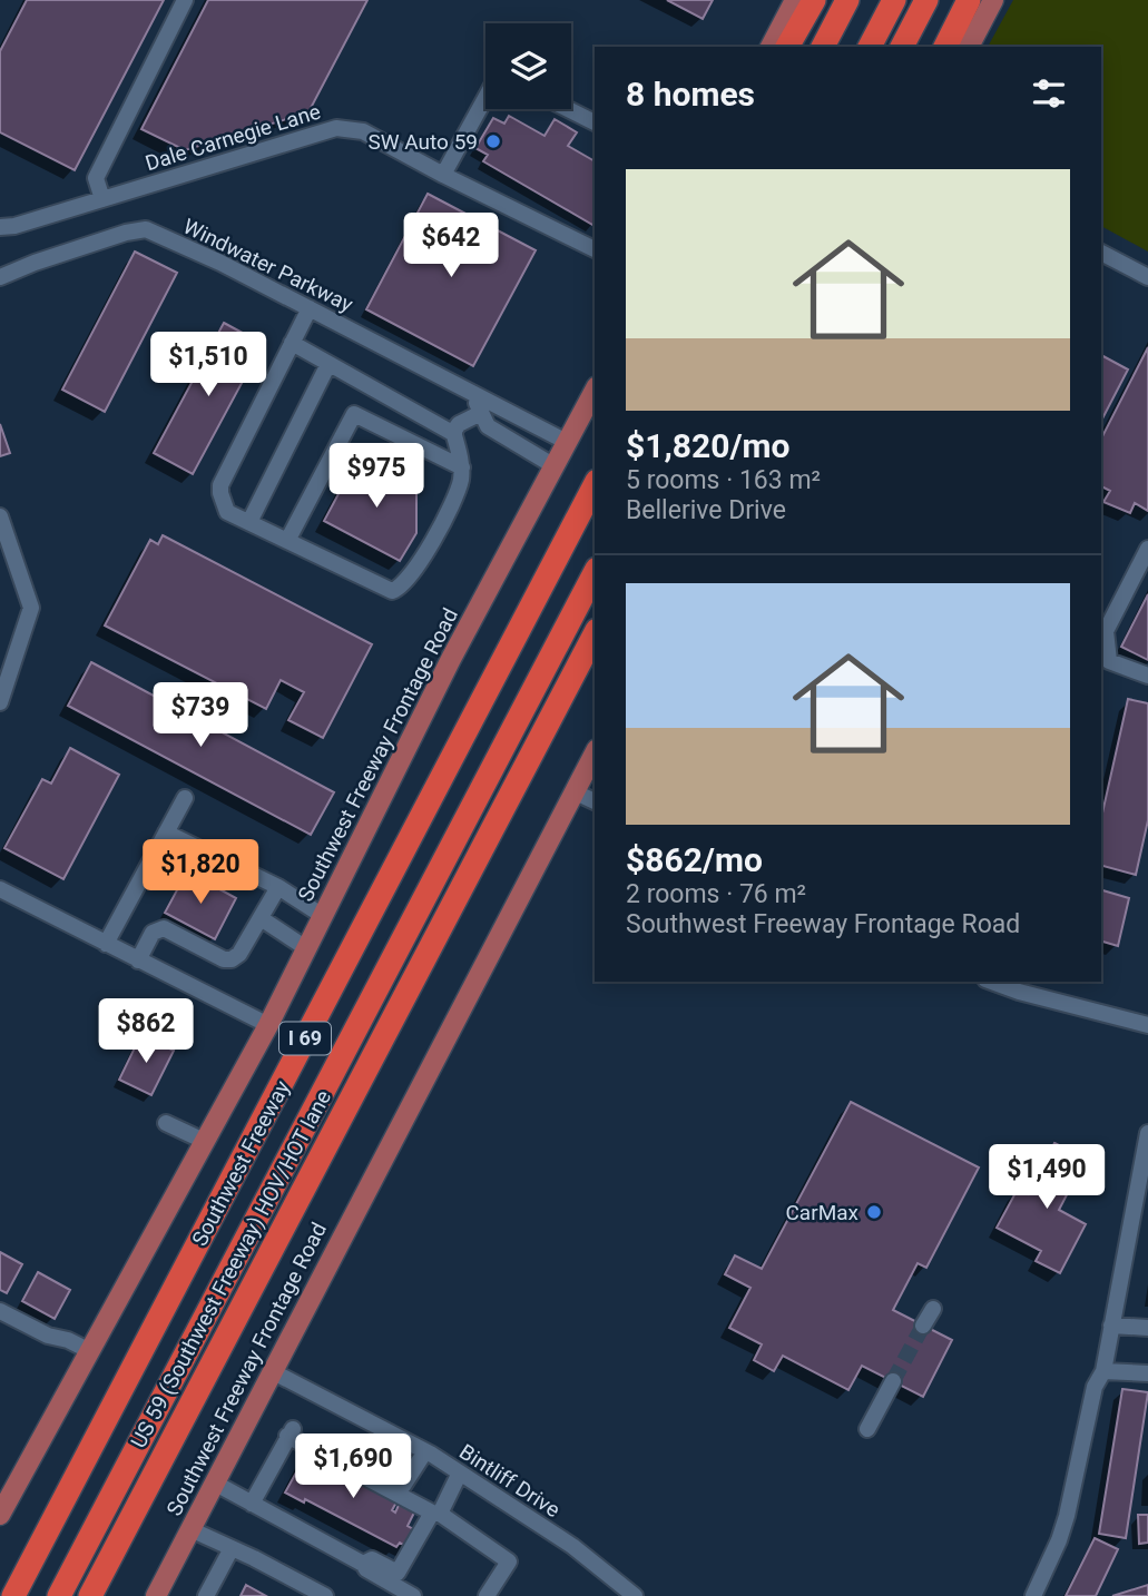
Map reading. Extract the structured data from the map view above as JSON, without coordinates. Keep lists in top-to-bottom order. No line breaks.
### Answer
{"streets":{"highway":["I 69","Southwest Freeway","US 59 (Southwest Freeway) HOV/HOT lane"],"main road":["Southwest Freeway Frontage Road"],"street":["Dale Carnegie Lane","Windwater Parkway","Bintliff Drive"]},"crossings":[["Windwater Parkway","Southwest Freeway Frontage Road"],["Southwest Freeway Frontage Road","Bintliff Drive"]],"places":["SW Auto 59","CarMax"],"page":{"heading":"8 homes","list":[{"name":"$1,820/mo","note":"5 rooms · 163 m² · Bellerive Drive"},{"name":"$862/mo","note":"2 rooms · 76 m² · Southwest Freeway Frontage Road"}],"price":["$642","$1,510","$975","$739","$1,820","$862","$1,490","$1,690"]}}
